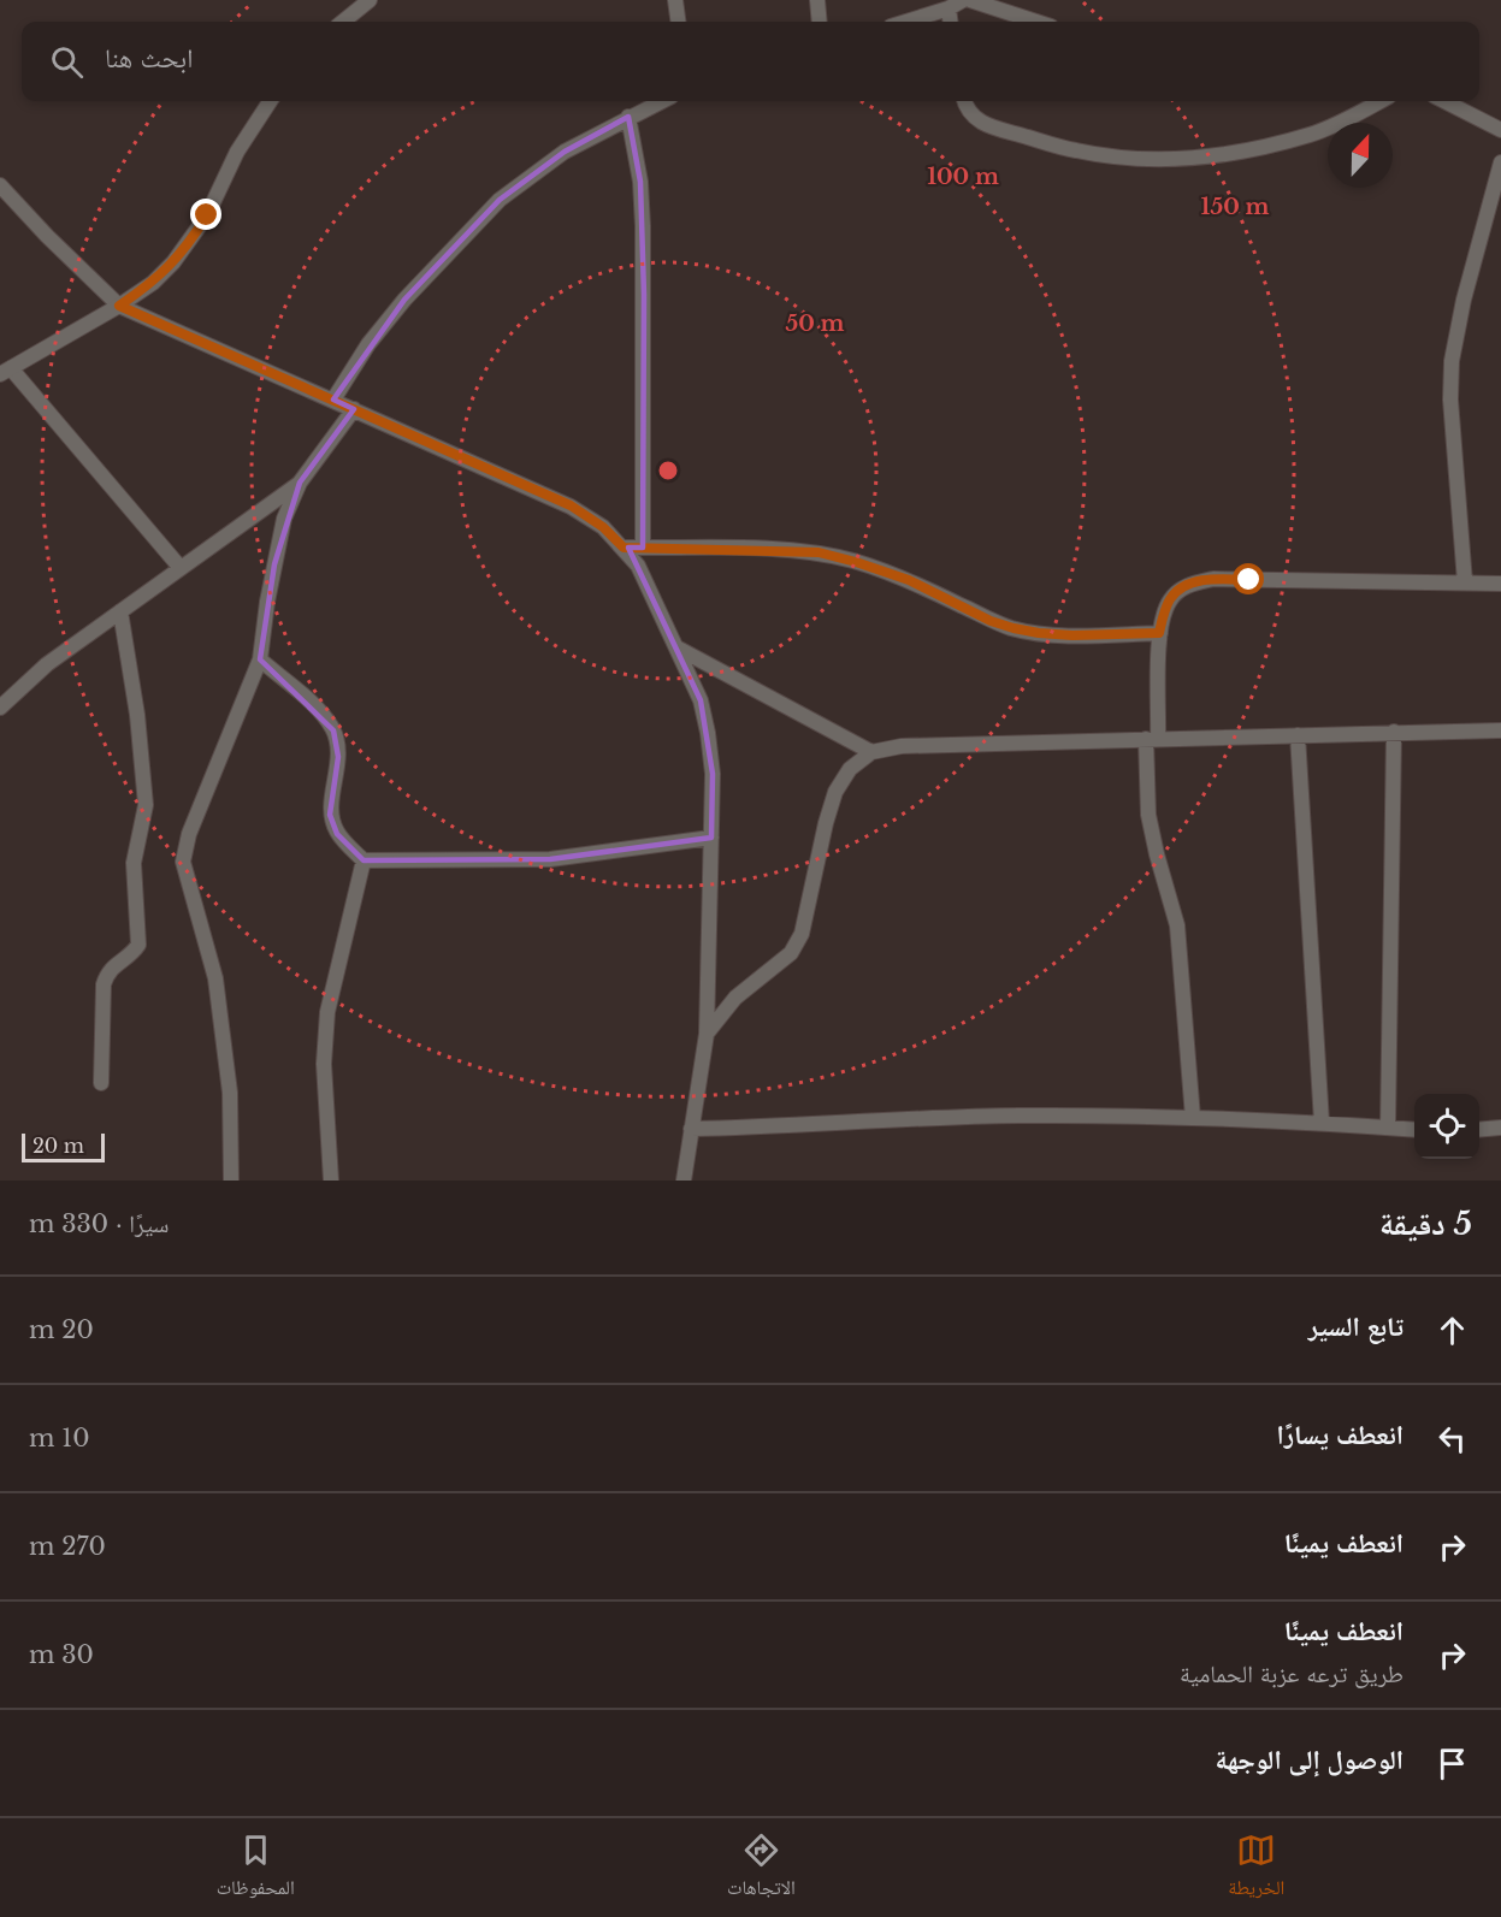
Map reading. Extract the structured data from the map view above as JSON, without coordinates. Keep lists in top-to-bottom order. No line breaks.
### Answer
{"scale_bar":"20 m","north":"top","page":{"search":"ابحث هنا","scale":"20 m","heading":["5 دقيقة","سيرًا · 330 m"],"list":[["تابع السير","20 m"],["انعطف يسارًا","10 m"],["انعطف يمينًا","270 m"],["انعطف يمينًا","طريق ترعه عزبة الحمامية","30 m"],"الوصول إلى الوجهة"],"nav":["الخريطة","الاتجاهات","المحفوظات"]},"rings":["100 m","150 m","50 m"]}
